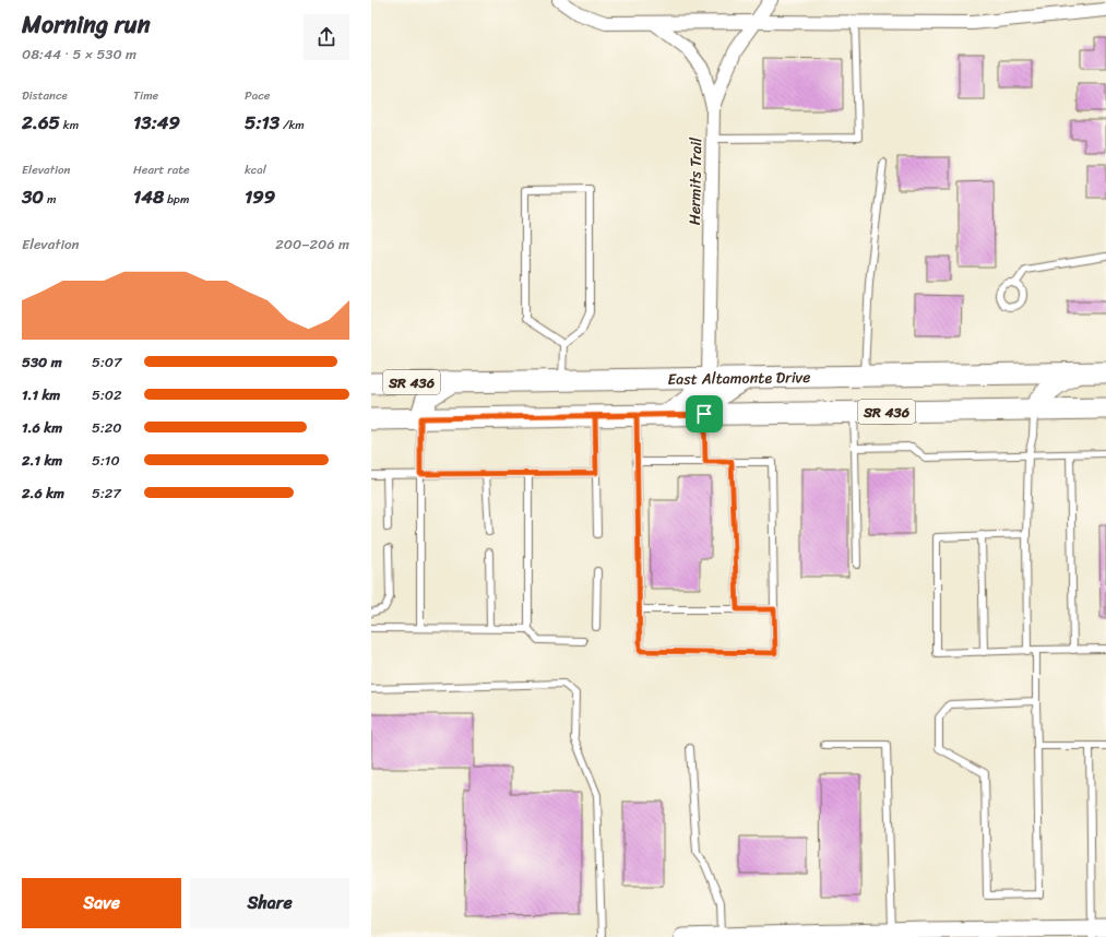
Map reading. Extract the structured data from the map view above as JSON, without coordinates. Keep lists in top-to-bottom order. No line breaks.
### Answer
{"streets":{"main road":["East Altamonte Drive","SR 436"],"street":["Hermits Trail"]},"crossings":[["Hermits Trail","East Altamonte Drive"]],"page":{"heading":["Morning run","08:44 · 5 × 530 m"],"stats":[["Distance","2.65 km"],["Time","13:49"],["Pace","5:13 /km"],["Elevation","30 m"],["Heart rate","148 bpm"],["kcal","199"]],"chart":["Elevation","200–206 m"],"list":[{"name":"530 m","note":"5:07"},{"name":"1.1 km","note":"5:02"},{"name":"1.6 km","note":"5:20"},{"name":"2.1 km","note":"5:10"},{"name":"2.6 km","note":"5:27"}],"buttons":["Save","Share"]}}
